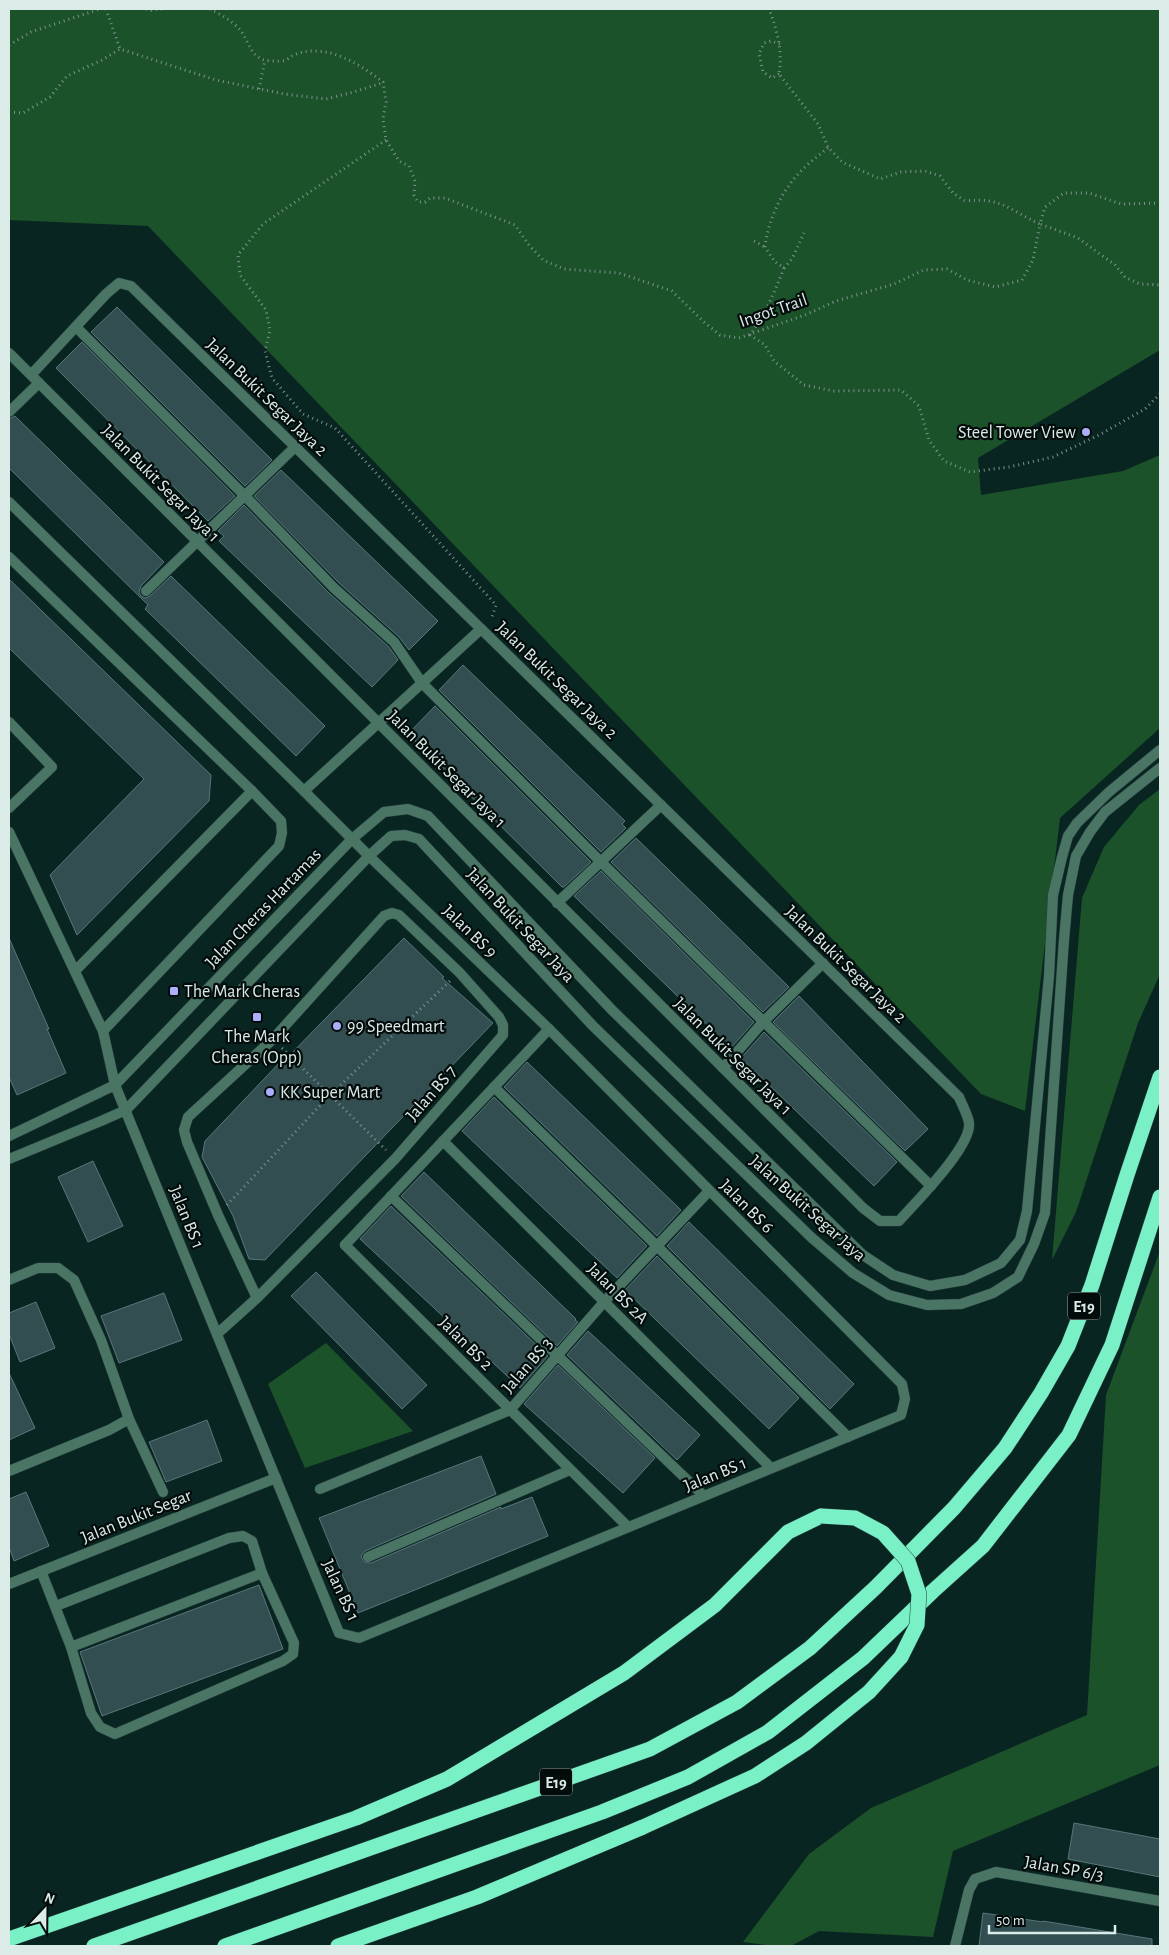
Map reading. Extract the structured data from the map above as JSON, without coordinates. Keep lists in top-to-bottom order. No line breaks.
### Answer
{"streets":{"highway":["E19"],"street":["Jalan Bukit Segar Jaya 2","Jalan Bukit Segar Jaya 1","Jalan Cheras Hartamas","Jalan Bukit Segar Jaya","Jalan BS 9","Jalan BS 7","Jalan BS 6","Jalan BS 1","Jalan BS 2A","Jalan BS 2","Jalan BS 3","Jalan Bukit Segar","Jalan SP 6/3"],"path":["Ingot Trail"]},"crossings":[["Jalan Bukit Segar Jaya 2","Jalan Bukit Segar Jaya 1"],["Jalan Cheras Hartamas","Jalan Bukit Segar Jaya"],["Jalan Cheras Hartamas","Jalan BS 9"],["Jalan Cheras Hartamas","Jalan BS 1"],["Jalan Bukit Segar Jaya","Jalan BS 9"],["Jalan BS 9","Jalan BS 6"],["Jalan BS 7","Jalan BS 1"],["Jalan BS 6","Jalan BS 1"],["Jalan BS 6","Jalan BS 3"],["Jalan BS 1","Jalan BS 2A"],["Jalan BS 1","Jalan BS 2"],["Jalan BS 1","Jalan Bukit Segar"],["Jalan BS 2A","Jalan BS 3"],["Jalan BS 2","Jalan BS 3"]],"places":{"other":["Steel Tower View","99 Speedmart","KK Super Mart"],"transit":["The Mark Cheras","The Mark Cheras (Opp)"]},"scale_bar":"50 m","north":"top"}
